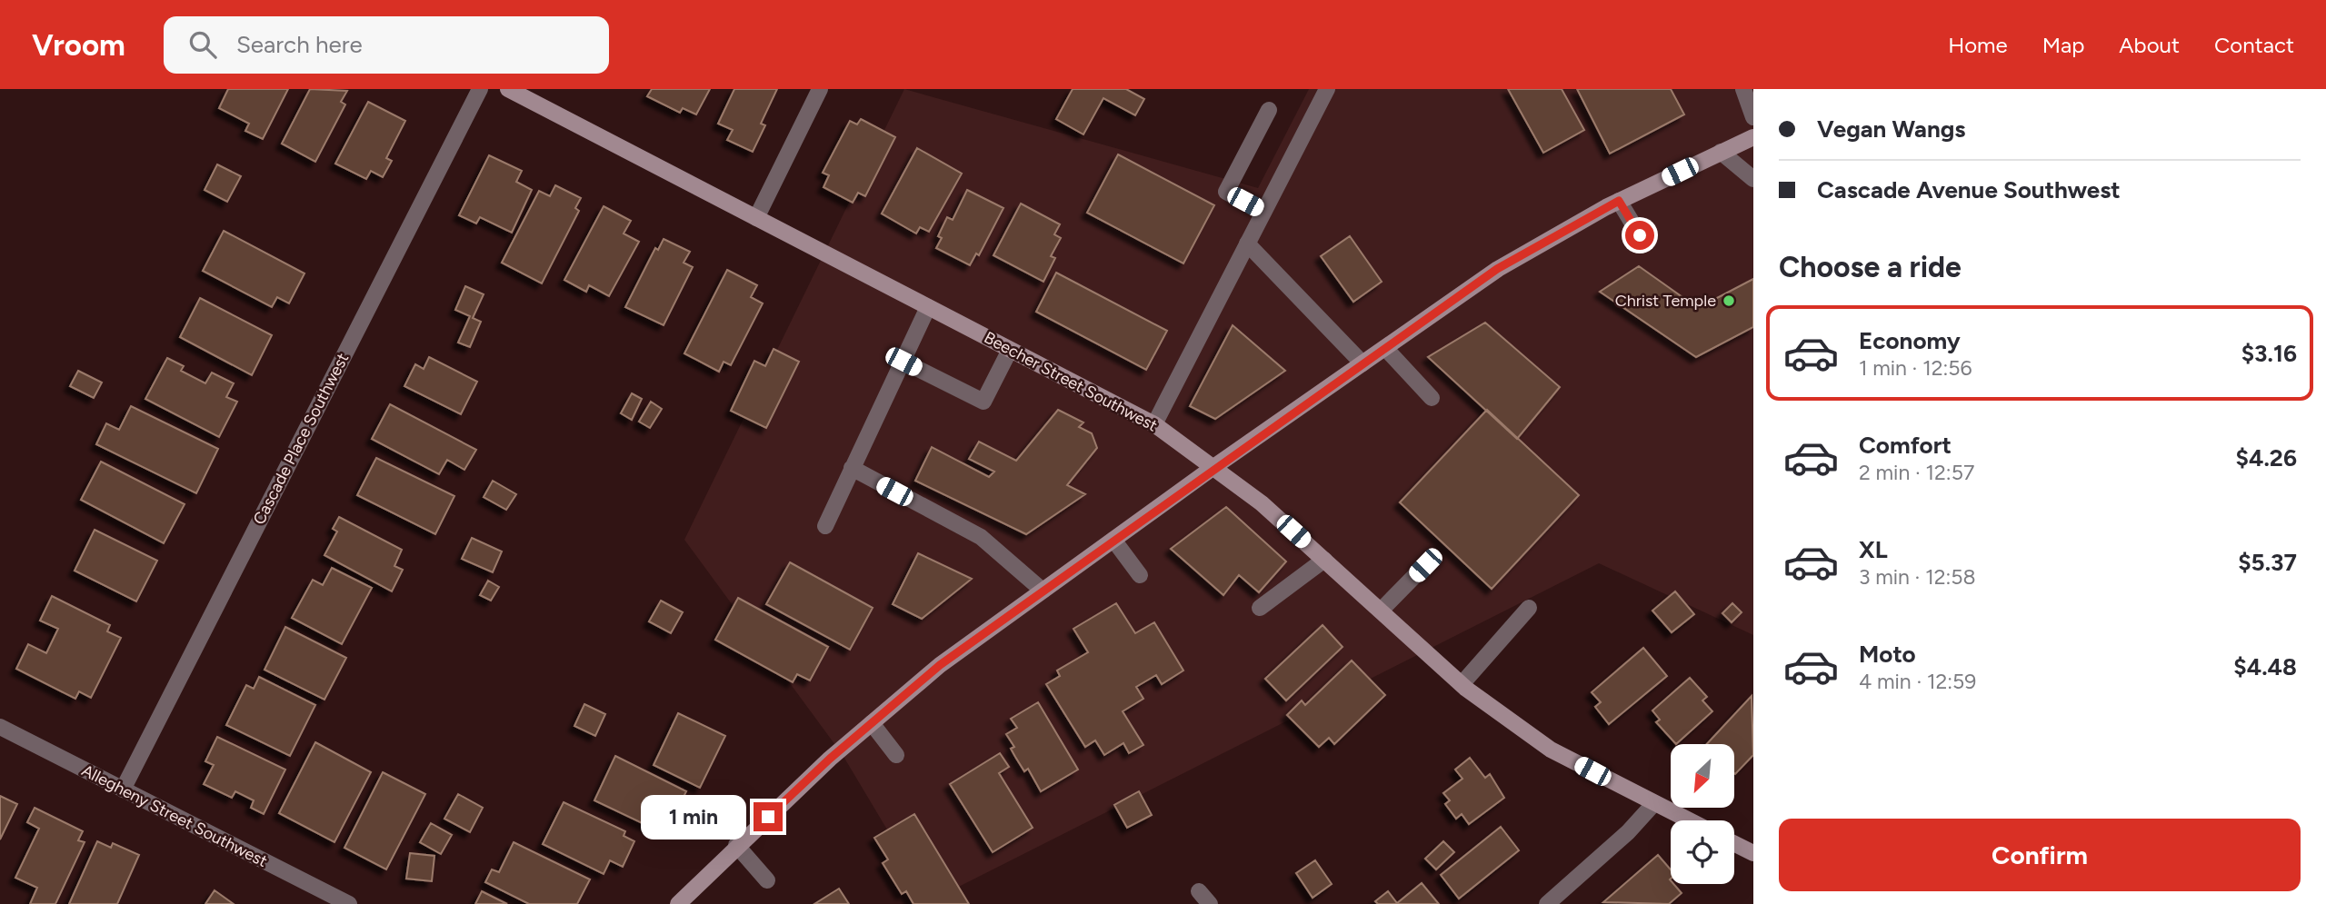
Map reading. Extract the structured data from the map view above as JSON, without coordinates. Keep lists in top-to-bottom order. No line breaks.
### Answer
{"streets":{"street":["Beecher Street Southwest","Cascade Place Southwest","Allegheny Street Southwest"]},"crossings":[["Cascade Place Southwest","Allegheny Street Southwest"]],"places":["Christ Temple"],"north":"bottom left","page":{"header":"Vroom","search":"Search here","nav":["Home","Map","About","Contact"],"banner":["Vegan Wangs","Cascade Avenue Southwest"],"heading":"Choose a ride","list":[{"name":"Economy","note":"1 min · 12:56","value":"$3.16"},{"name":"Comfort","note":"2 min · 12:57","value":"$4.26"},{"name":"XL","note":"3 min · 12:58","value":"$5.37"},{"name":"Moto","note":"4 min · 12:59","value":"$4.48"}],"bubble":"1 min","buttons":"Confirm"}}
